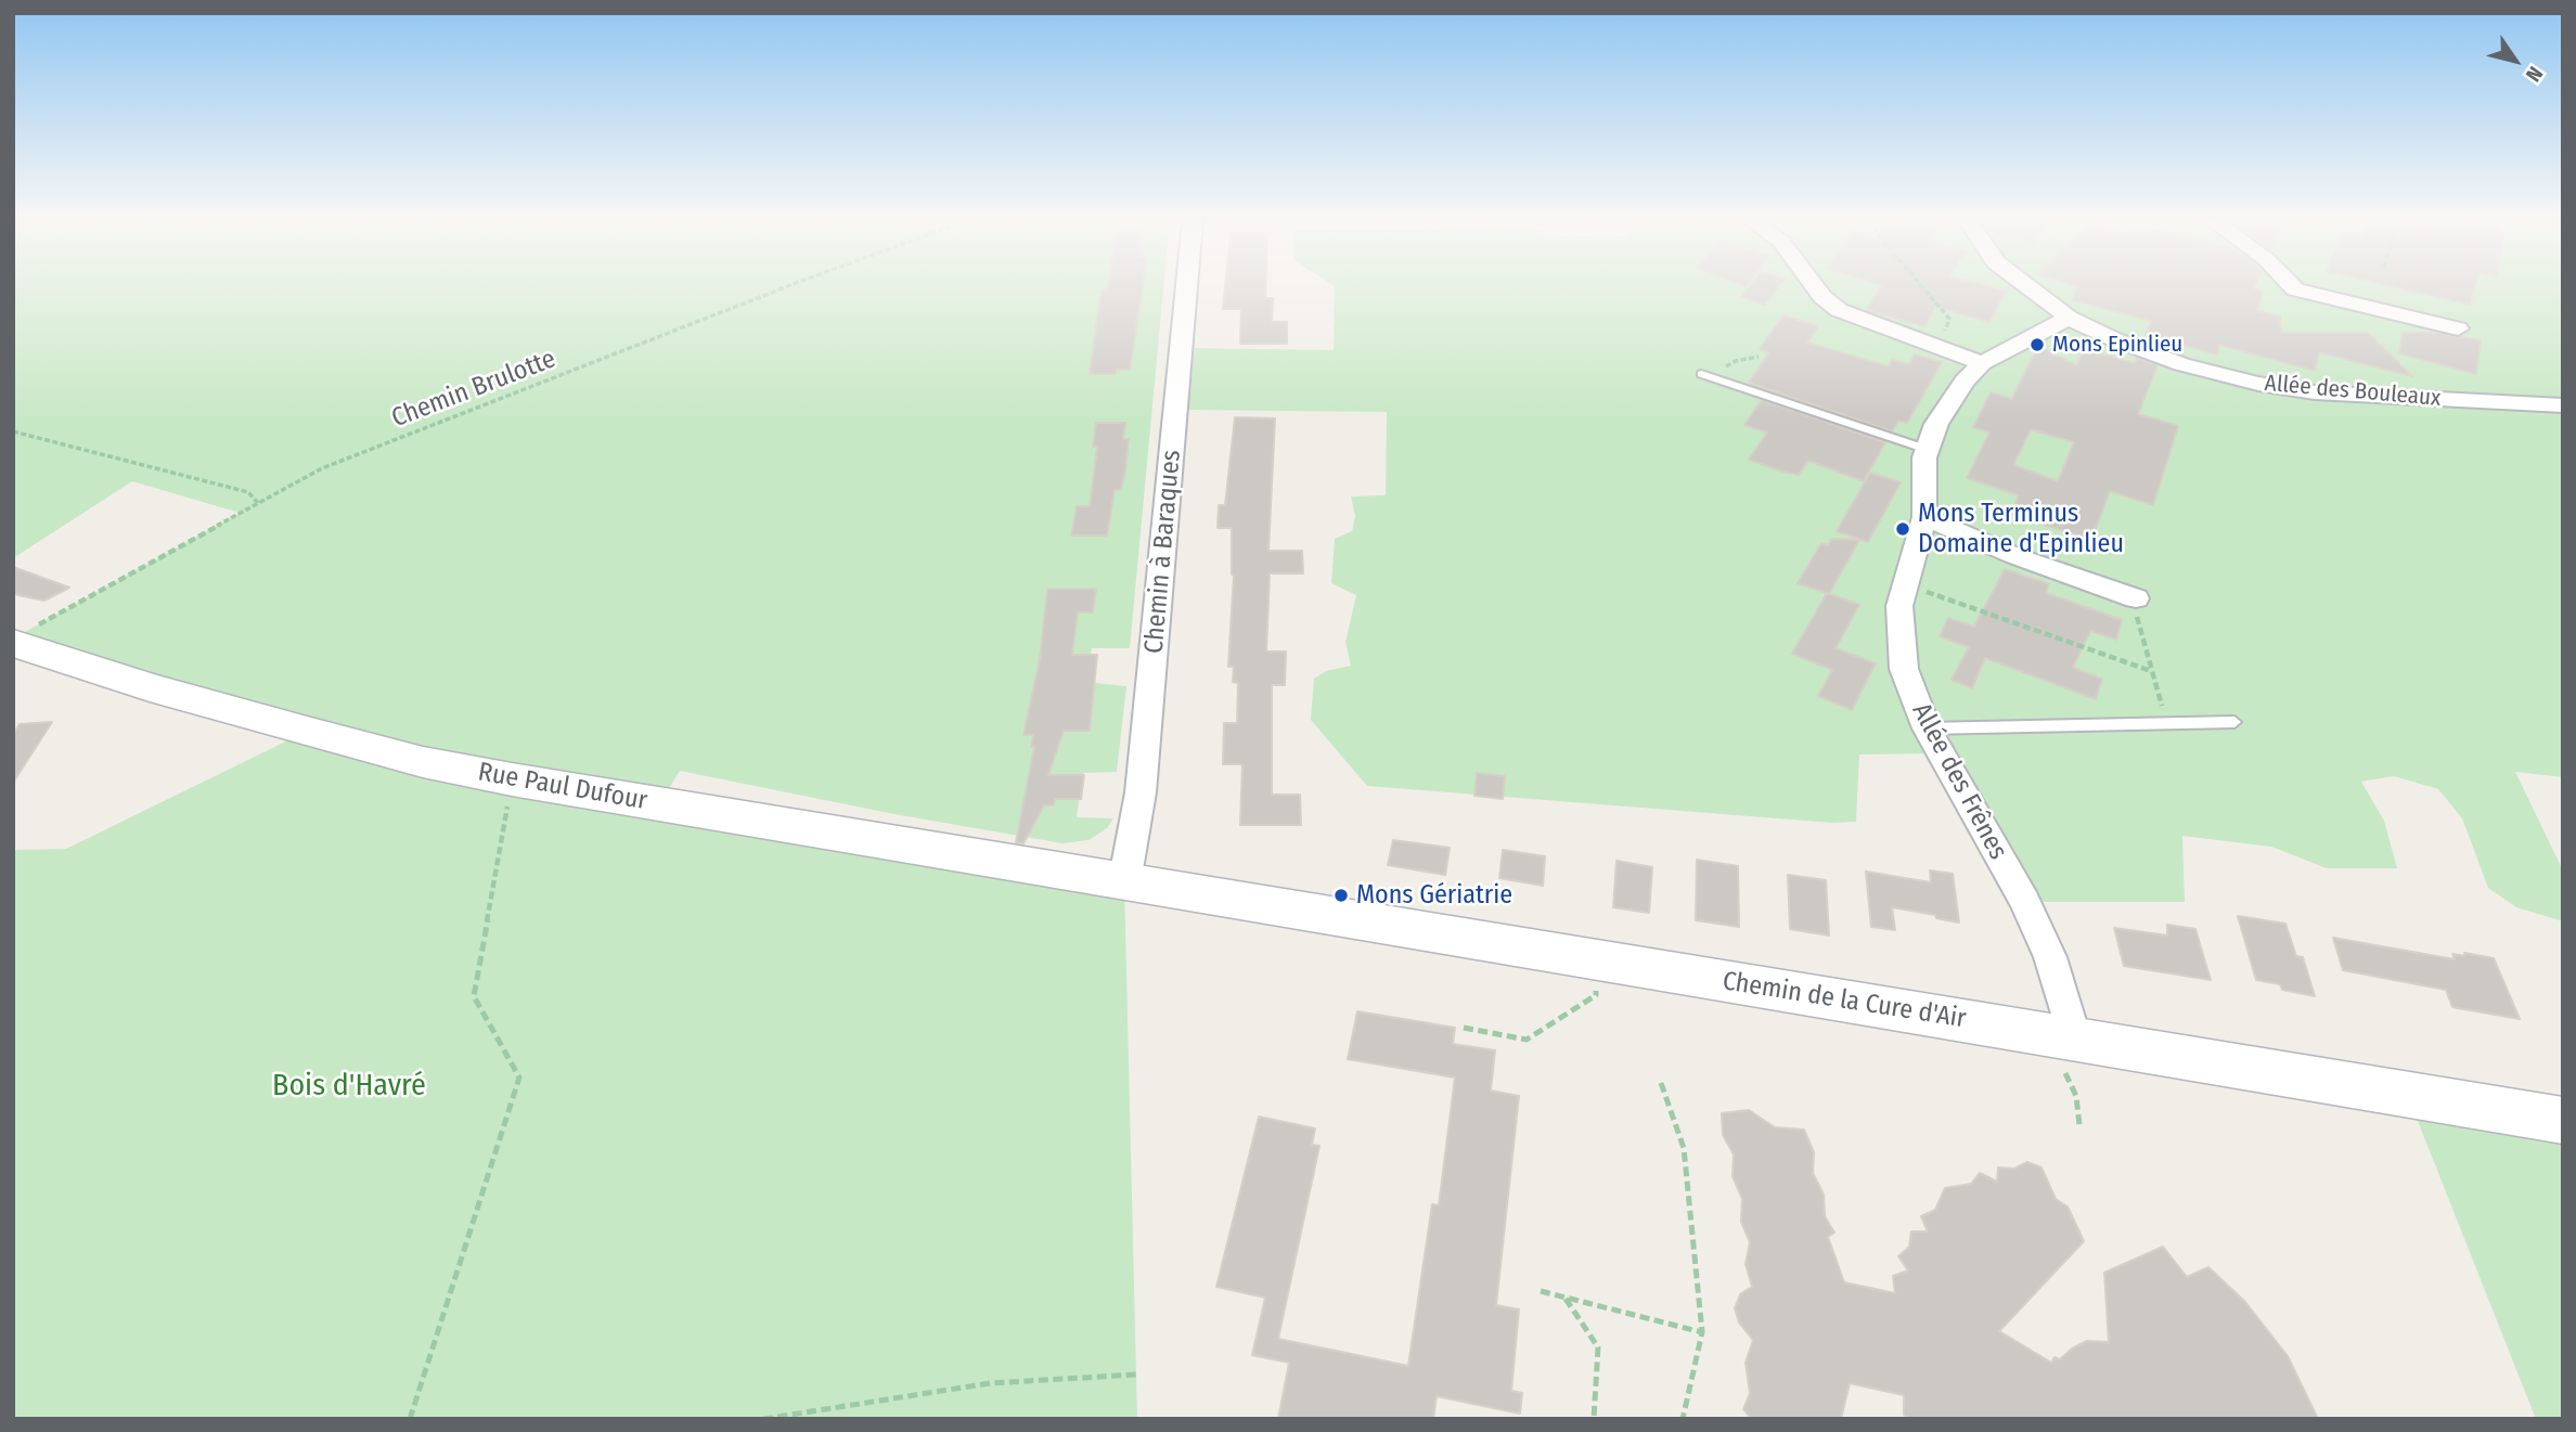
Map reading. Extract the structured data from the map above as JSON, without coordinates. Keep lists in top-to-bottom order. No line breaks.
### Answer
{"streets":{"street":["Allée des Bouleaux","Chemin à Baraques","Allée des Frênes","Rue Paul Dufour","Chemin de la Cure d'Air"],"path":["Chemin Brulotte"]},"crossings":[["Chemin Brulotte","Rue Paul Dufour"],["Chemin à Baraques","Rue Paul Dufour"],["Chemin à Baraques","Chemin de la Cure d'Air"],["Allée des Frênes","Chemin de la Cure d'Air"],["Rue Paul Dufour","Chemin de la Cure d'Air"]],"parks":["Bois d'Havré"],"places":["Mons Epinlieu","Mons Terminus Domaine d'Epinlieu","Mons Gériatrie"],"north":"bottom right"}
